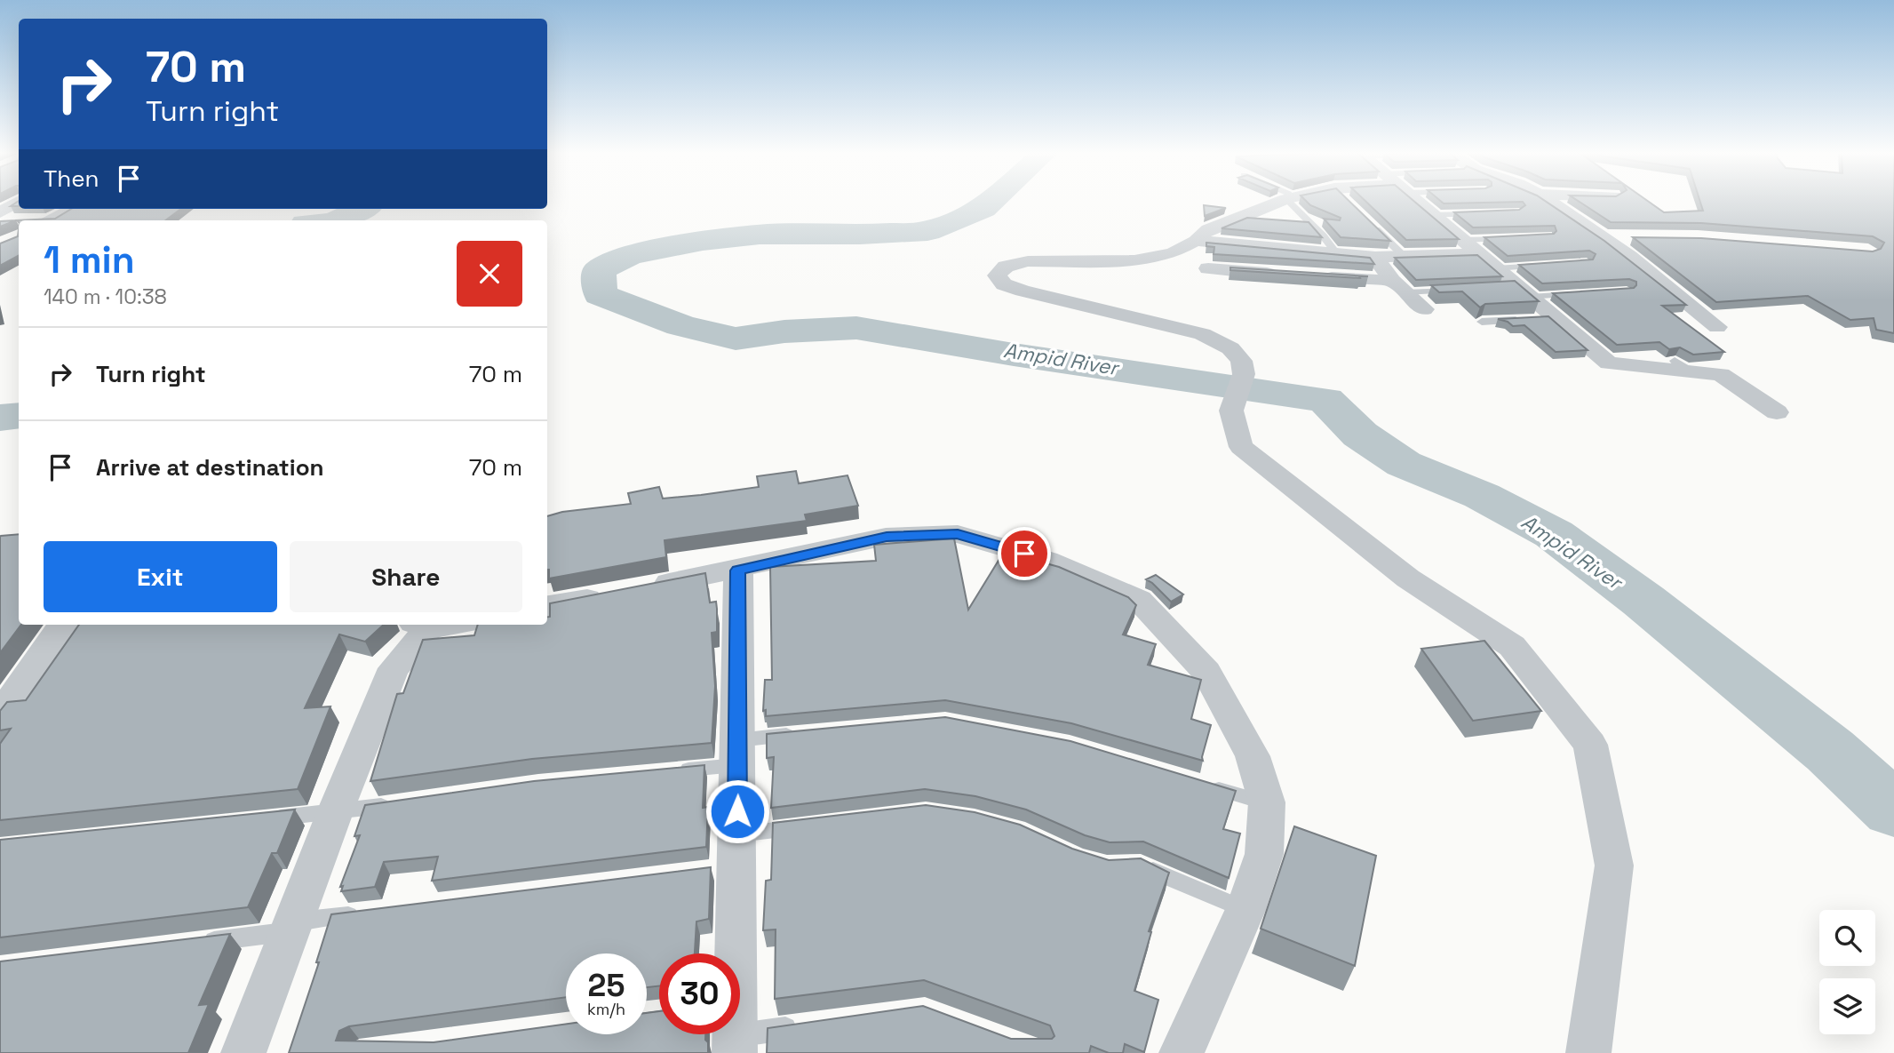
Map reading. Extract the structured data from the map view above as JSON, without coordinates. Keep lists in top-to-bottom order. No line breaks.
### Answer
{"water":["Ampid River"],"page":{"turn":["70 m","Turn right"],"then":"Then","heading":["1 min","140 m · 10:38"],"list":[{"name":"Turn right","value":"70 m"},{"name":"Arrive at destination","value":"70 m"}],"buttons":["Exit","Share"],"speed":"25 km/h","limit":"30"}}
